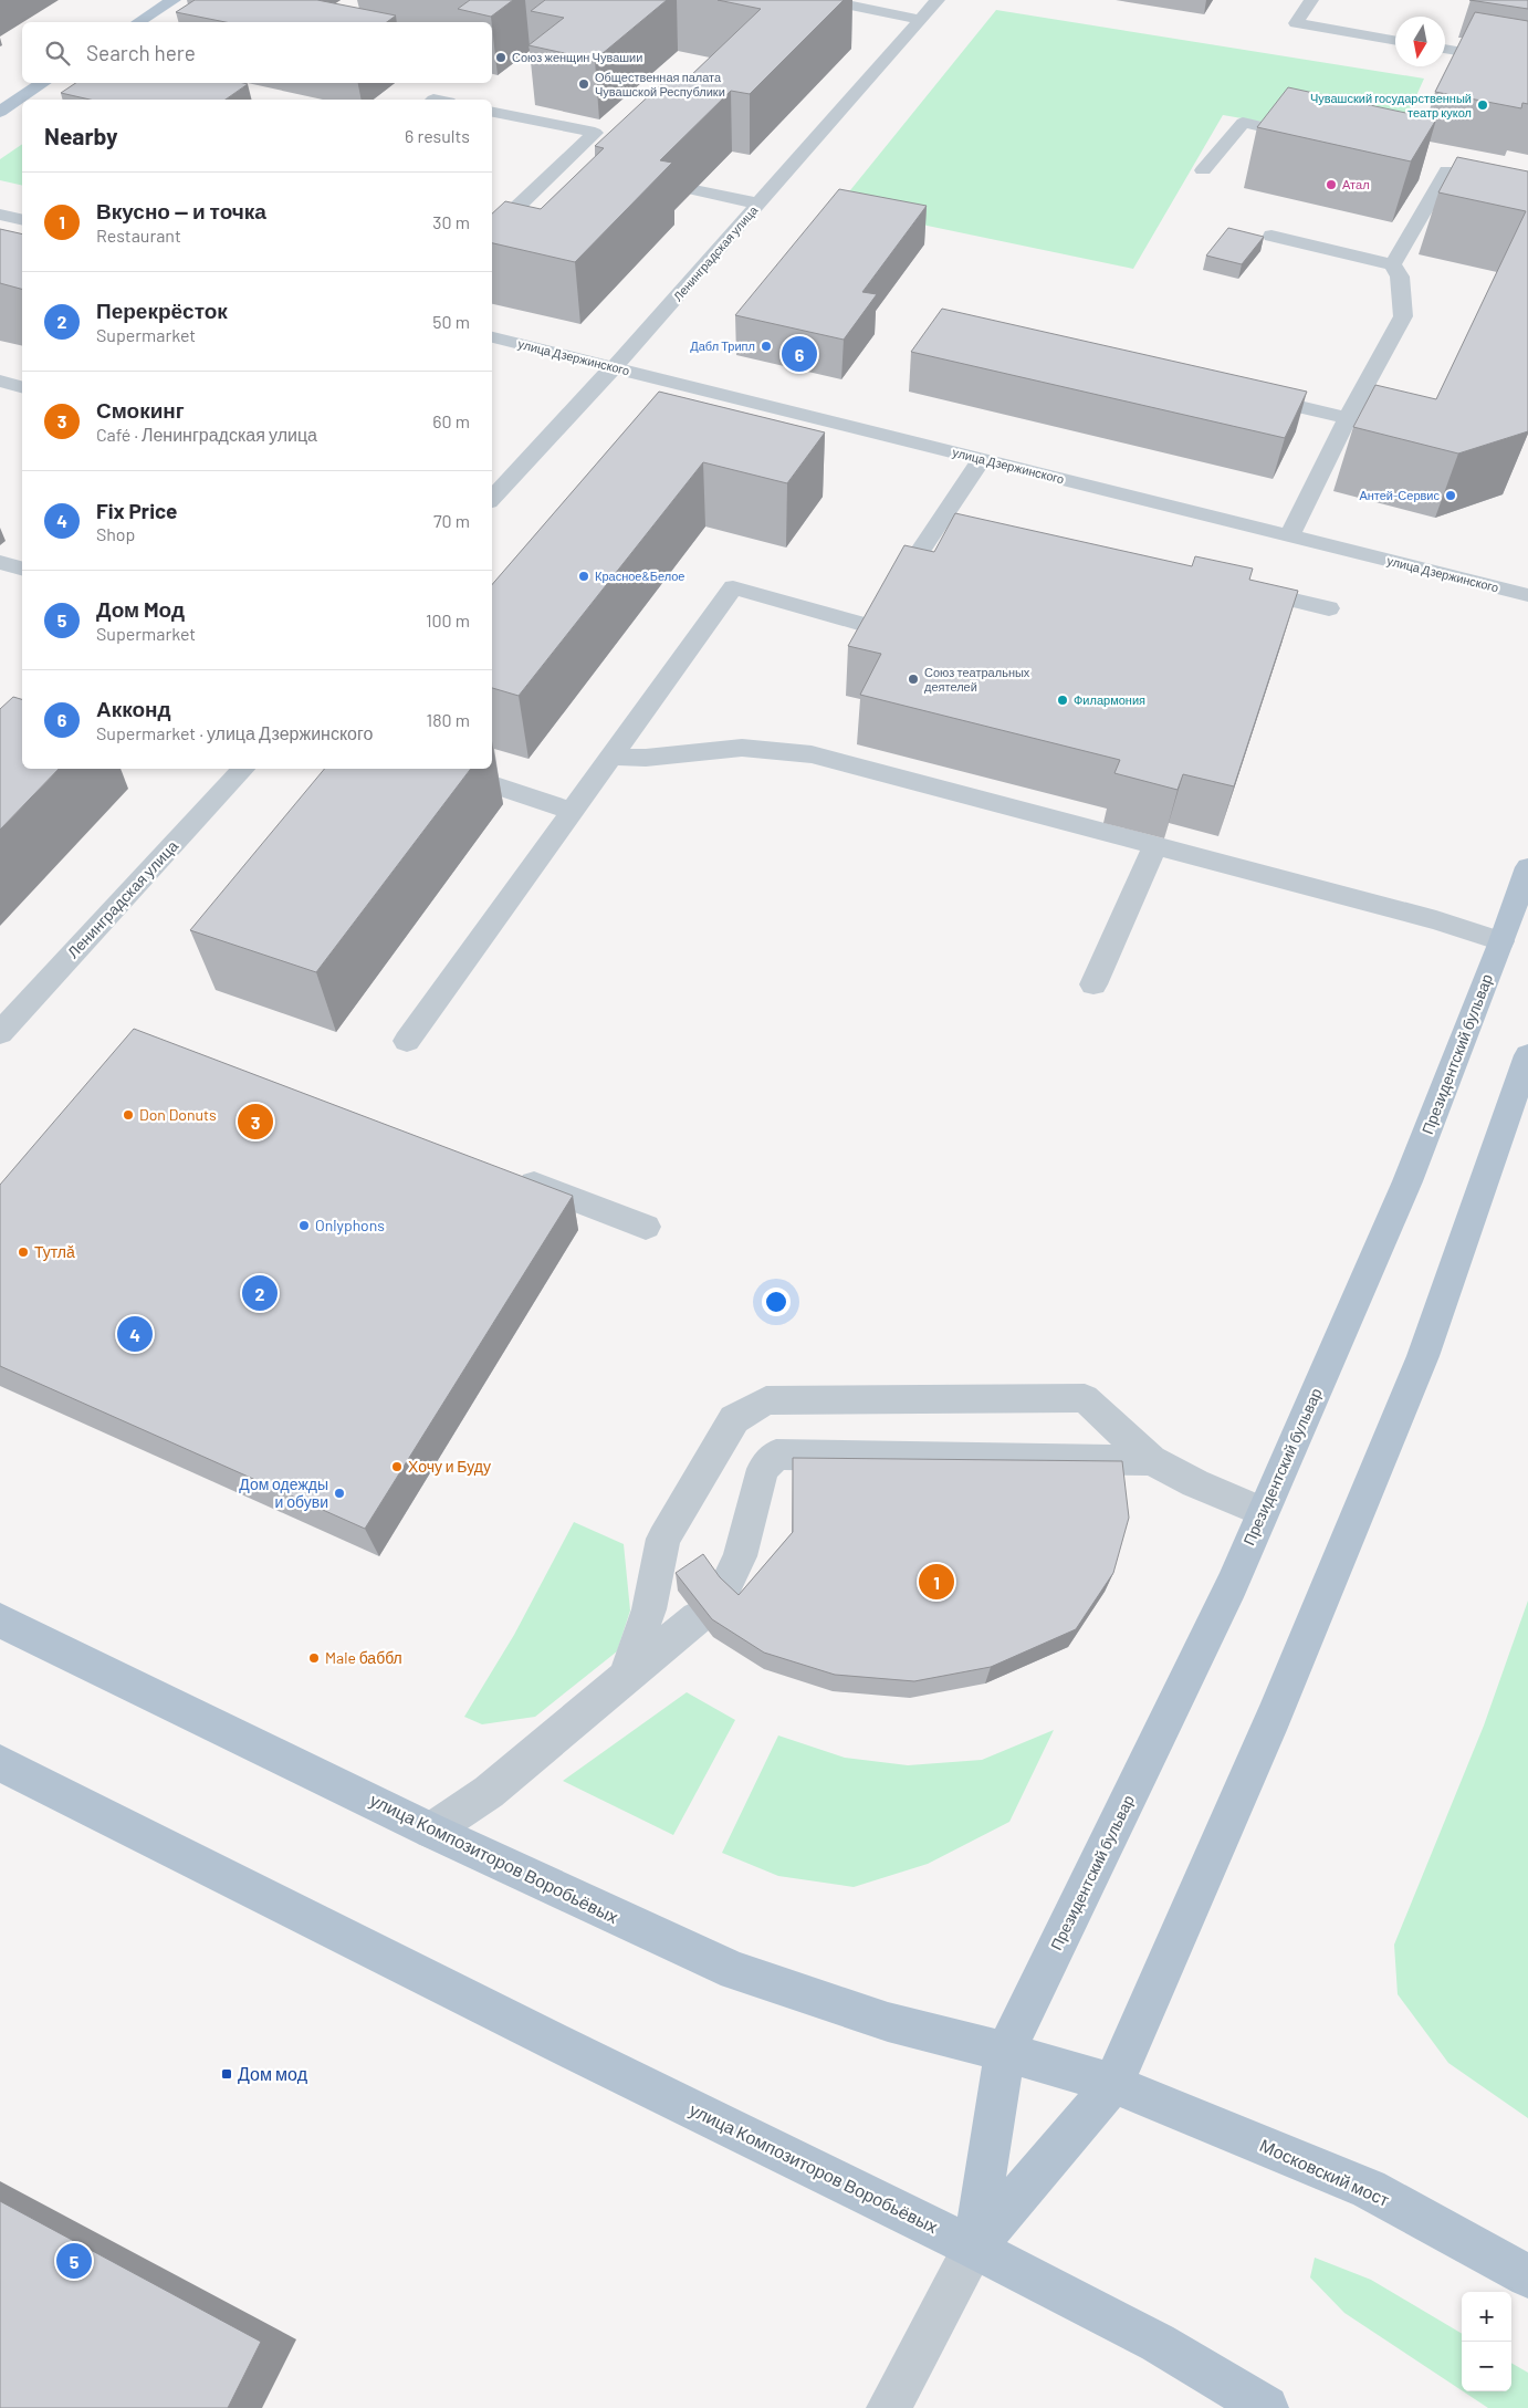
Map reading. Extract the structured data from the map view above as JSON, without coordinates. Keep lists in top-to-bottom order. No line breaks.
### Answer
{"streets":{"main road":["Президентский бульвар","улица Композиторов Воробьёвых","Московский мост"],"street":["Ленинградская улица","улица Дзержинского"]},"crossings":[["Ленинградская улица","улица Дзержинского"],["Президентский бульвар","улица Композиторов Воробьёвых"],["улица Композиторов Воробьёвых","Московский мост"]],"places":{"other":["Союз женщин Чувашии","Общественная палата Чувашской Республики","Чувашский государственный театр кукол","Атал","Дабл Трипл","Антей-Сервис","Красное&Белое","Союз театральных деятелей","Филармония","Don Donuts","Onlyphons","Тутлӑ","Хочу и Буду","Дом одежды и обуви","Male баббл"],"transit":["Дом мод"]},"north":"bottom","page":{"search":"Search here","heading":["Nearby","6 results"],"list":[{"mark":"1","name":"Вкусно — и точка","note":"Restaurant","value":"30 m"},{"mark":"2","name":"Перекрёсток","note":"Supermarket","value":"50 m"},{"mark":"3","name":"Смокинг","note":"Café · Ленинградская улица","value":"60 m"},{"mark":"4","name":"Fix Price","note":"Shop","value":"70 m"},{"mark":"5","name":"Дом Mод","note":"Supermarket","value":"100 m"},{"mark":"6","name":"Акконд","note":"Supermarket · улица Дзержинского","value":"180 m"}],"pins":["6","3","2","4","1","5"],"map_buttons":["+","−"]}}
